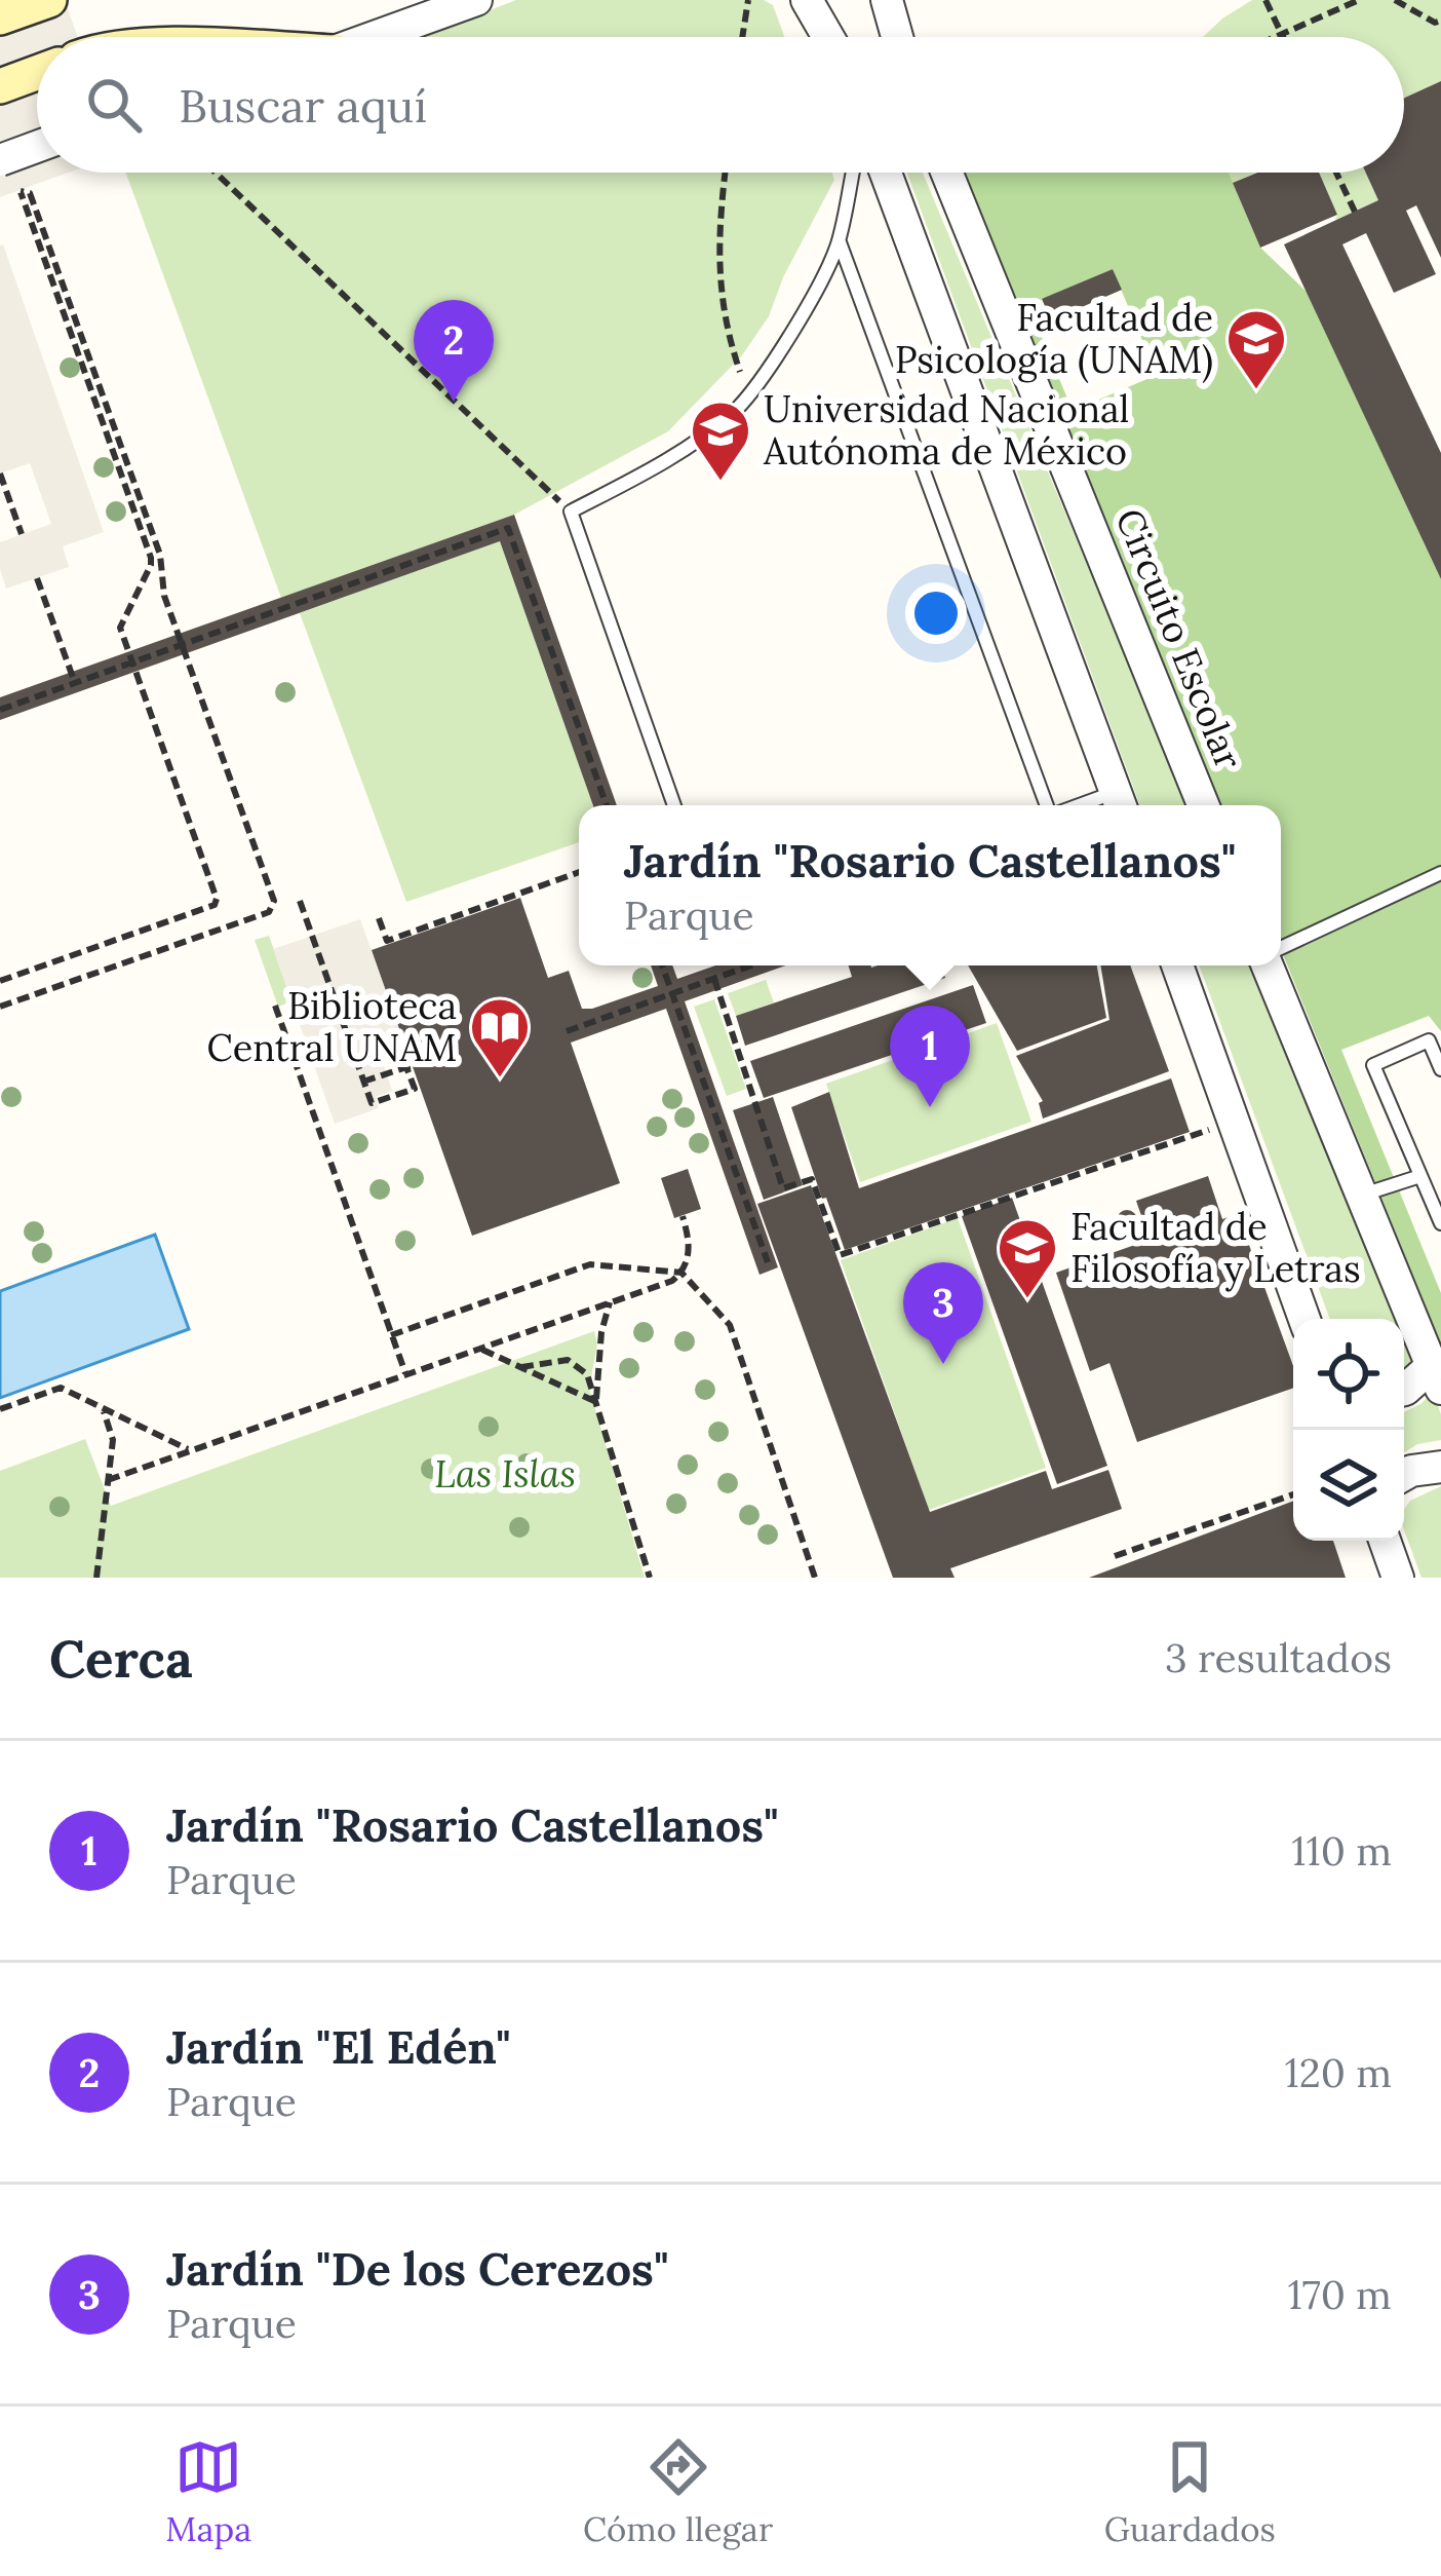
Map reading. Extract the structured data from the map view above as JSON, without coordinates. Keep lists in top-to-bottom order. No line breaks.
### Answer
{"streets":{"street":["Circuito Escolar"]},"parks":["Las Islas"],"places":{"school or university":["Facultad de Psicología (UNAM)","Universidad Nacional Autónoma de México","Facultad de Filosofía y Letras"],"library":["Biblioteca Central UNAM"]},"page":{"search":"Buscar aquí","pins":["2","1","3"],"popup":["Jardín \"Rosario Castellanos\"","Parque"],"heading":["Cerca","3 resultados"],"list":[{"mark":"1","name":"Jardín \"Rosario Castellanos\"","note":"Parque","value":"110 m"},{"mark":"2","name":"Jardín \"El Edén\"","note":"Parque","value":"120 m"},{"mark":"3","name":"Jardín \"De los Cerezos\"","note":"Parque","value":"170 m"}],"nav":["Mapa","Cómo llegar","Guardados"]}}
